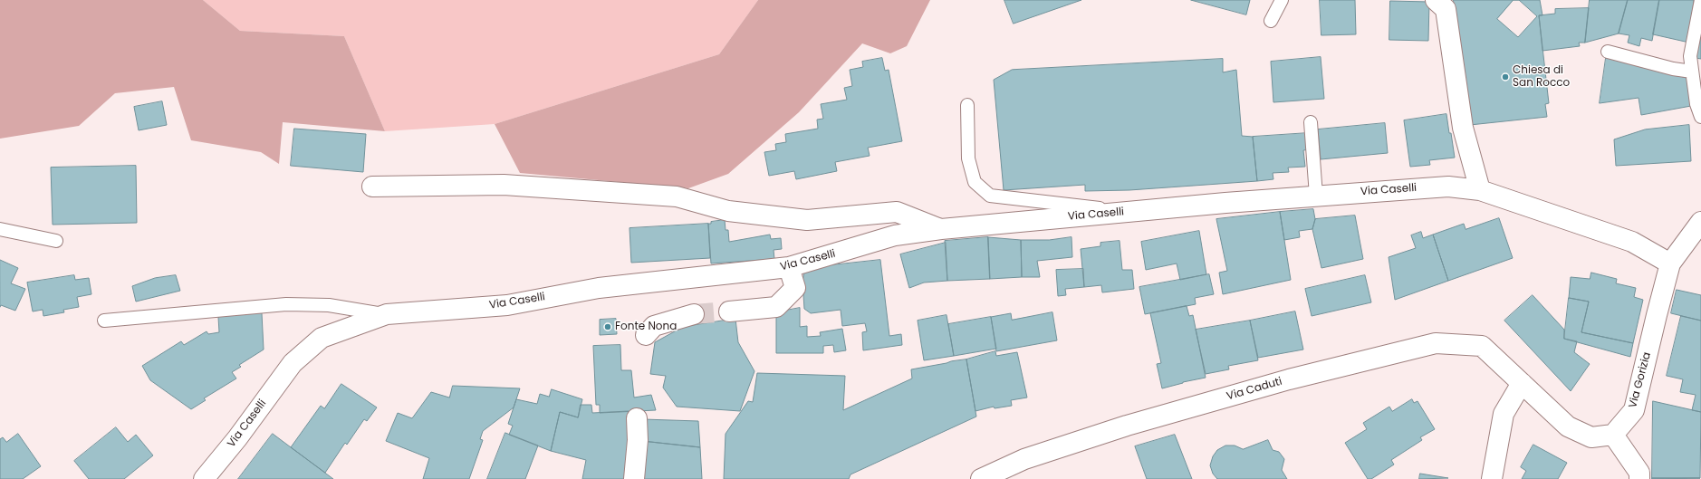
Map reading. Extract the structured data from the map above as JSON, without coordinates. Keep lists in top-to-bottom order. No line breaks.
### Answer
{"streets":{"street":["Via Caselli","Via Gorizia","Via Caduti"]},"crossings":[["Via Caselli","Via Gorizia"]],"places":["Chiesa di San Rocco","Fonte Nona"]}
